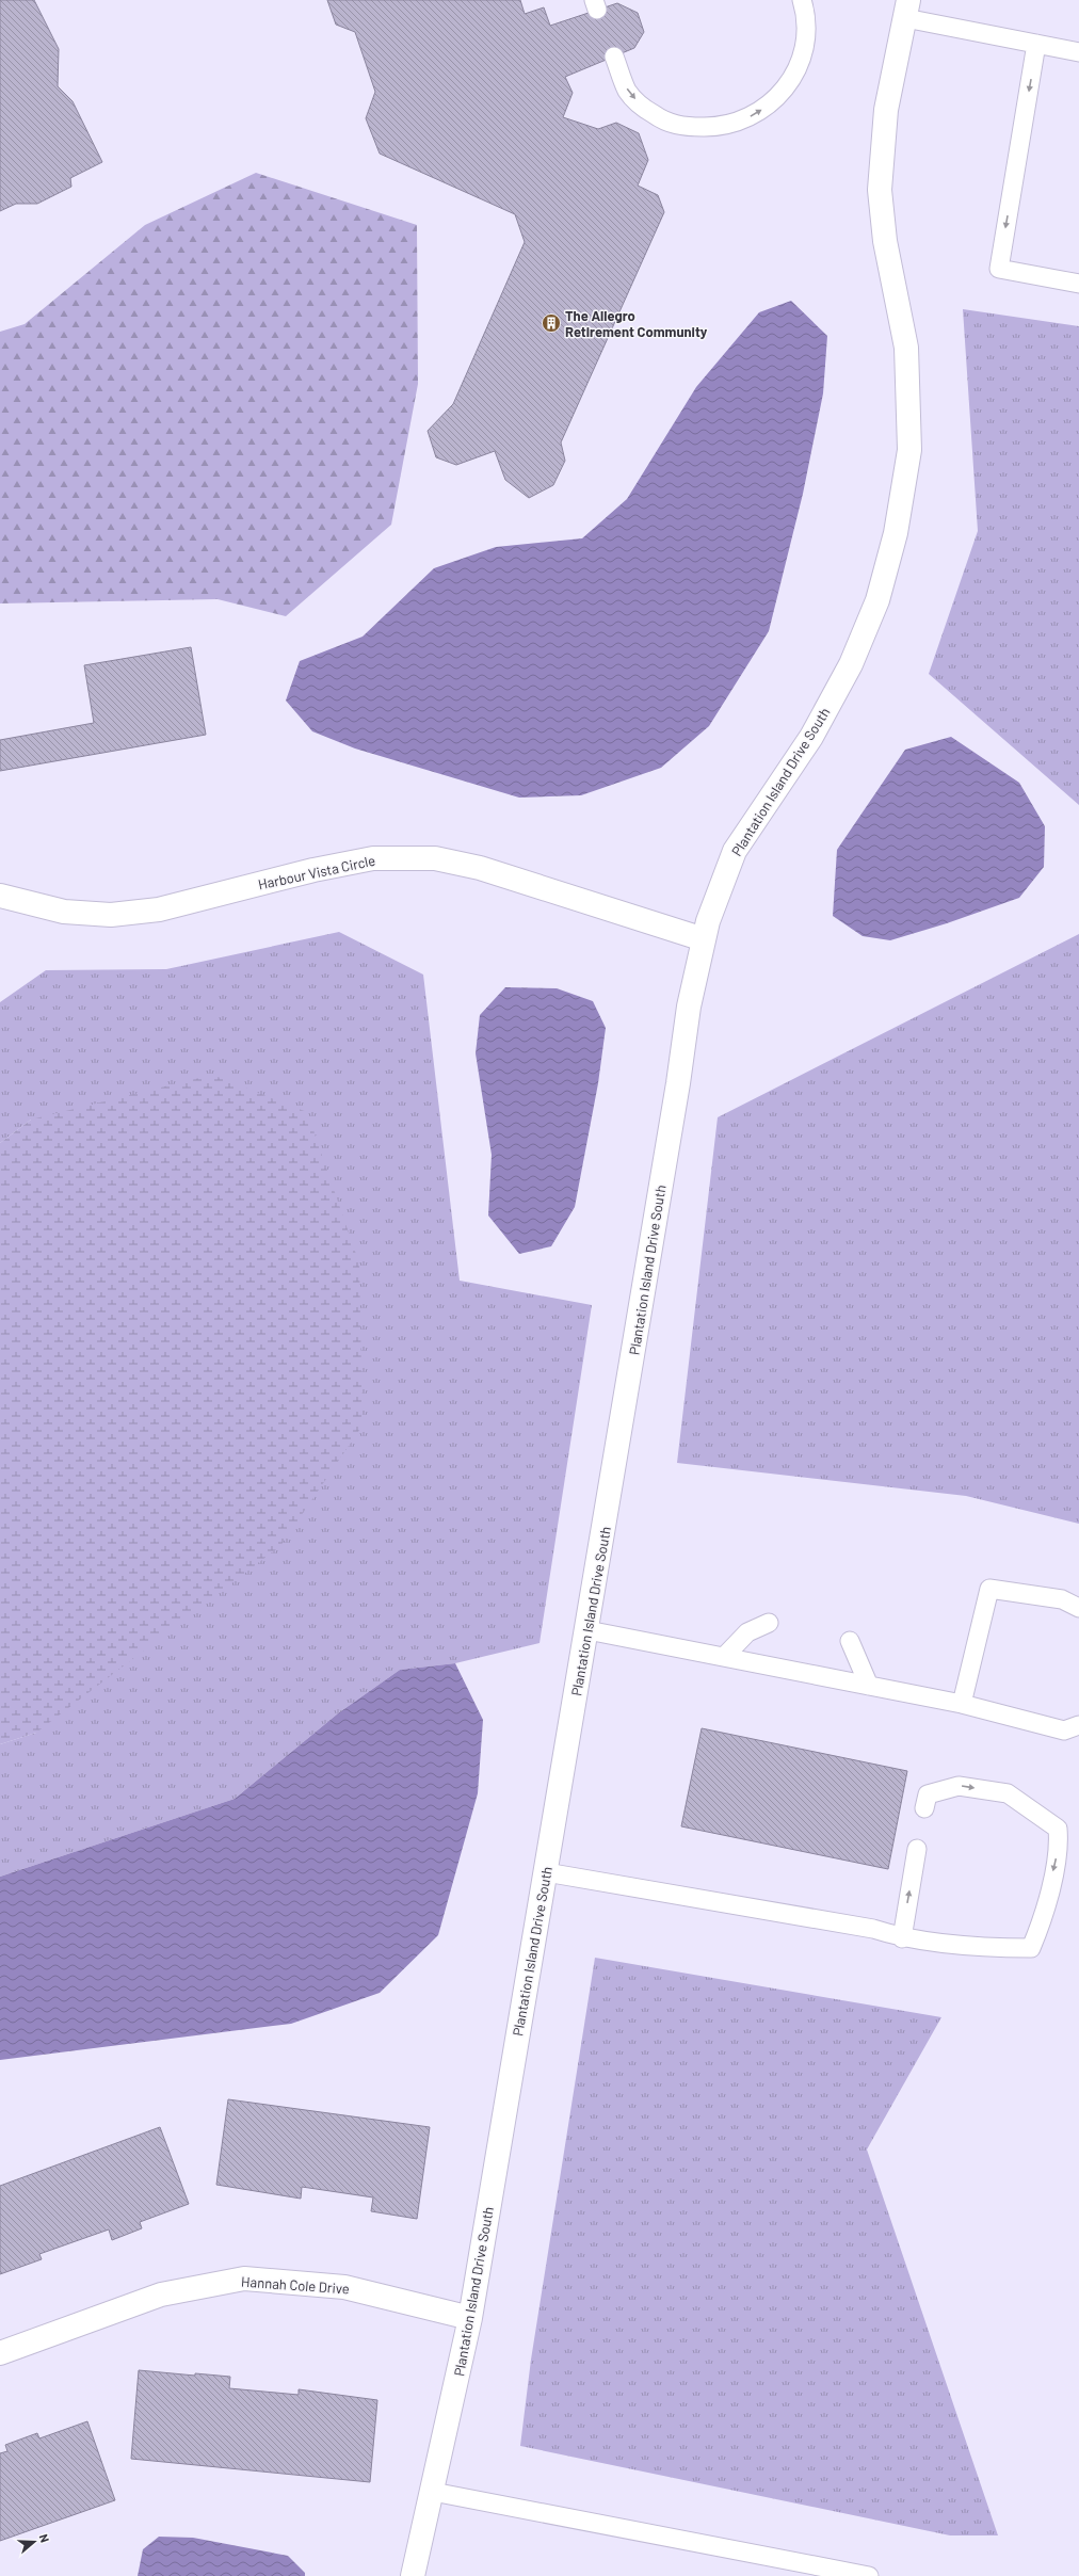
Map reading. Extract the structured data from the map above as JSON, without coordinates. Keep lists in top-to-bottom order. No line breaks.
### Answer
{"streets":{"street":["Plantation Island Drive South","Harbour Vista Circle","Hannah Cole Drive"]},"crossings":[["Plantation Island Drive South","Harbour Vista Circle"],["Plantation Island Drive South","Hannah Cole Drive"]],"places":{"building":["The Allegro Retirement Community"]},"north":"right"}
